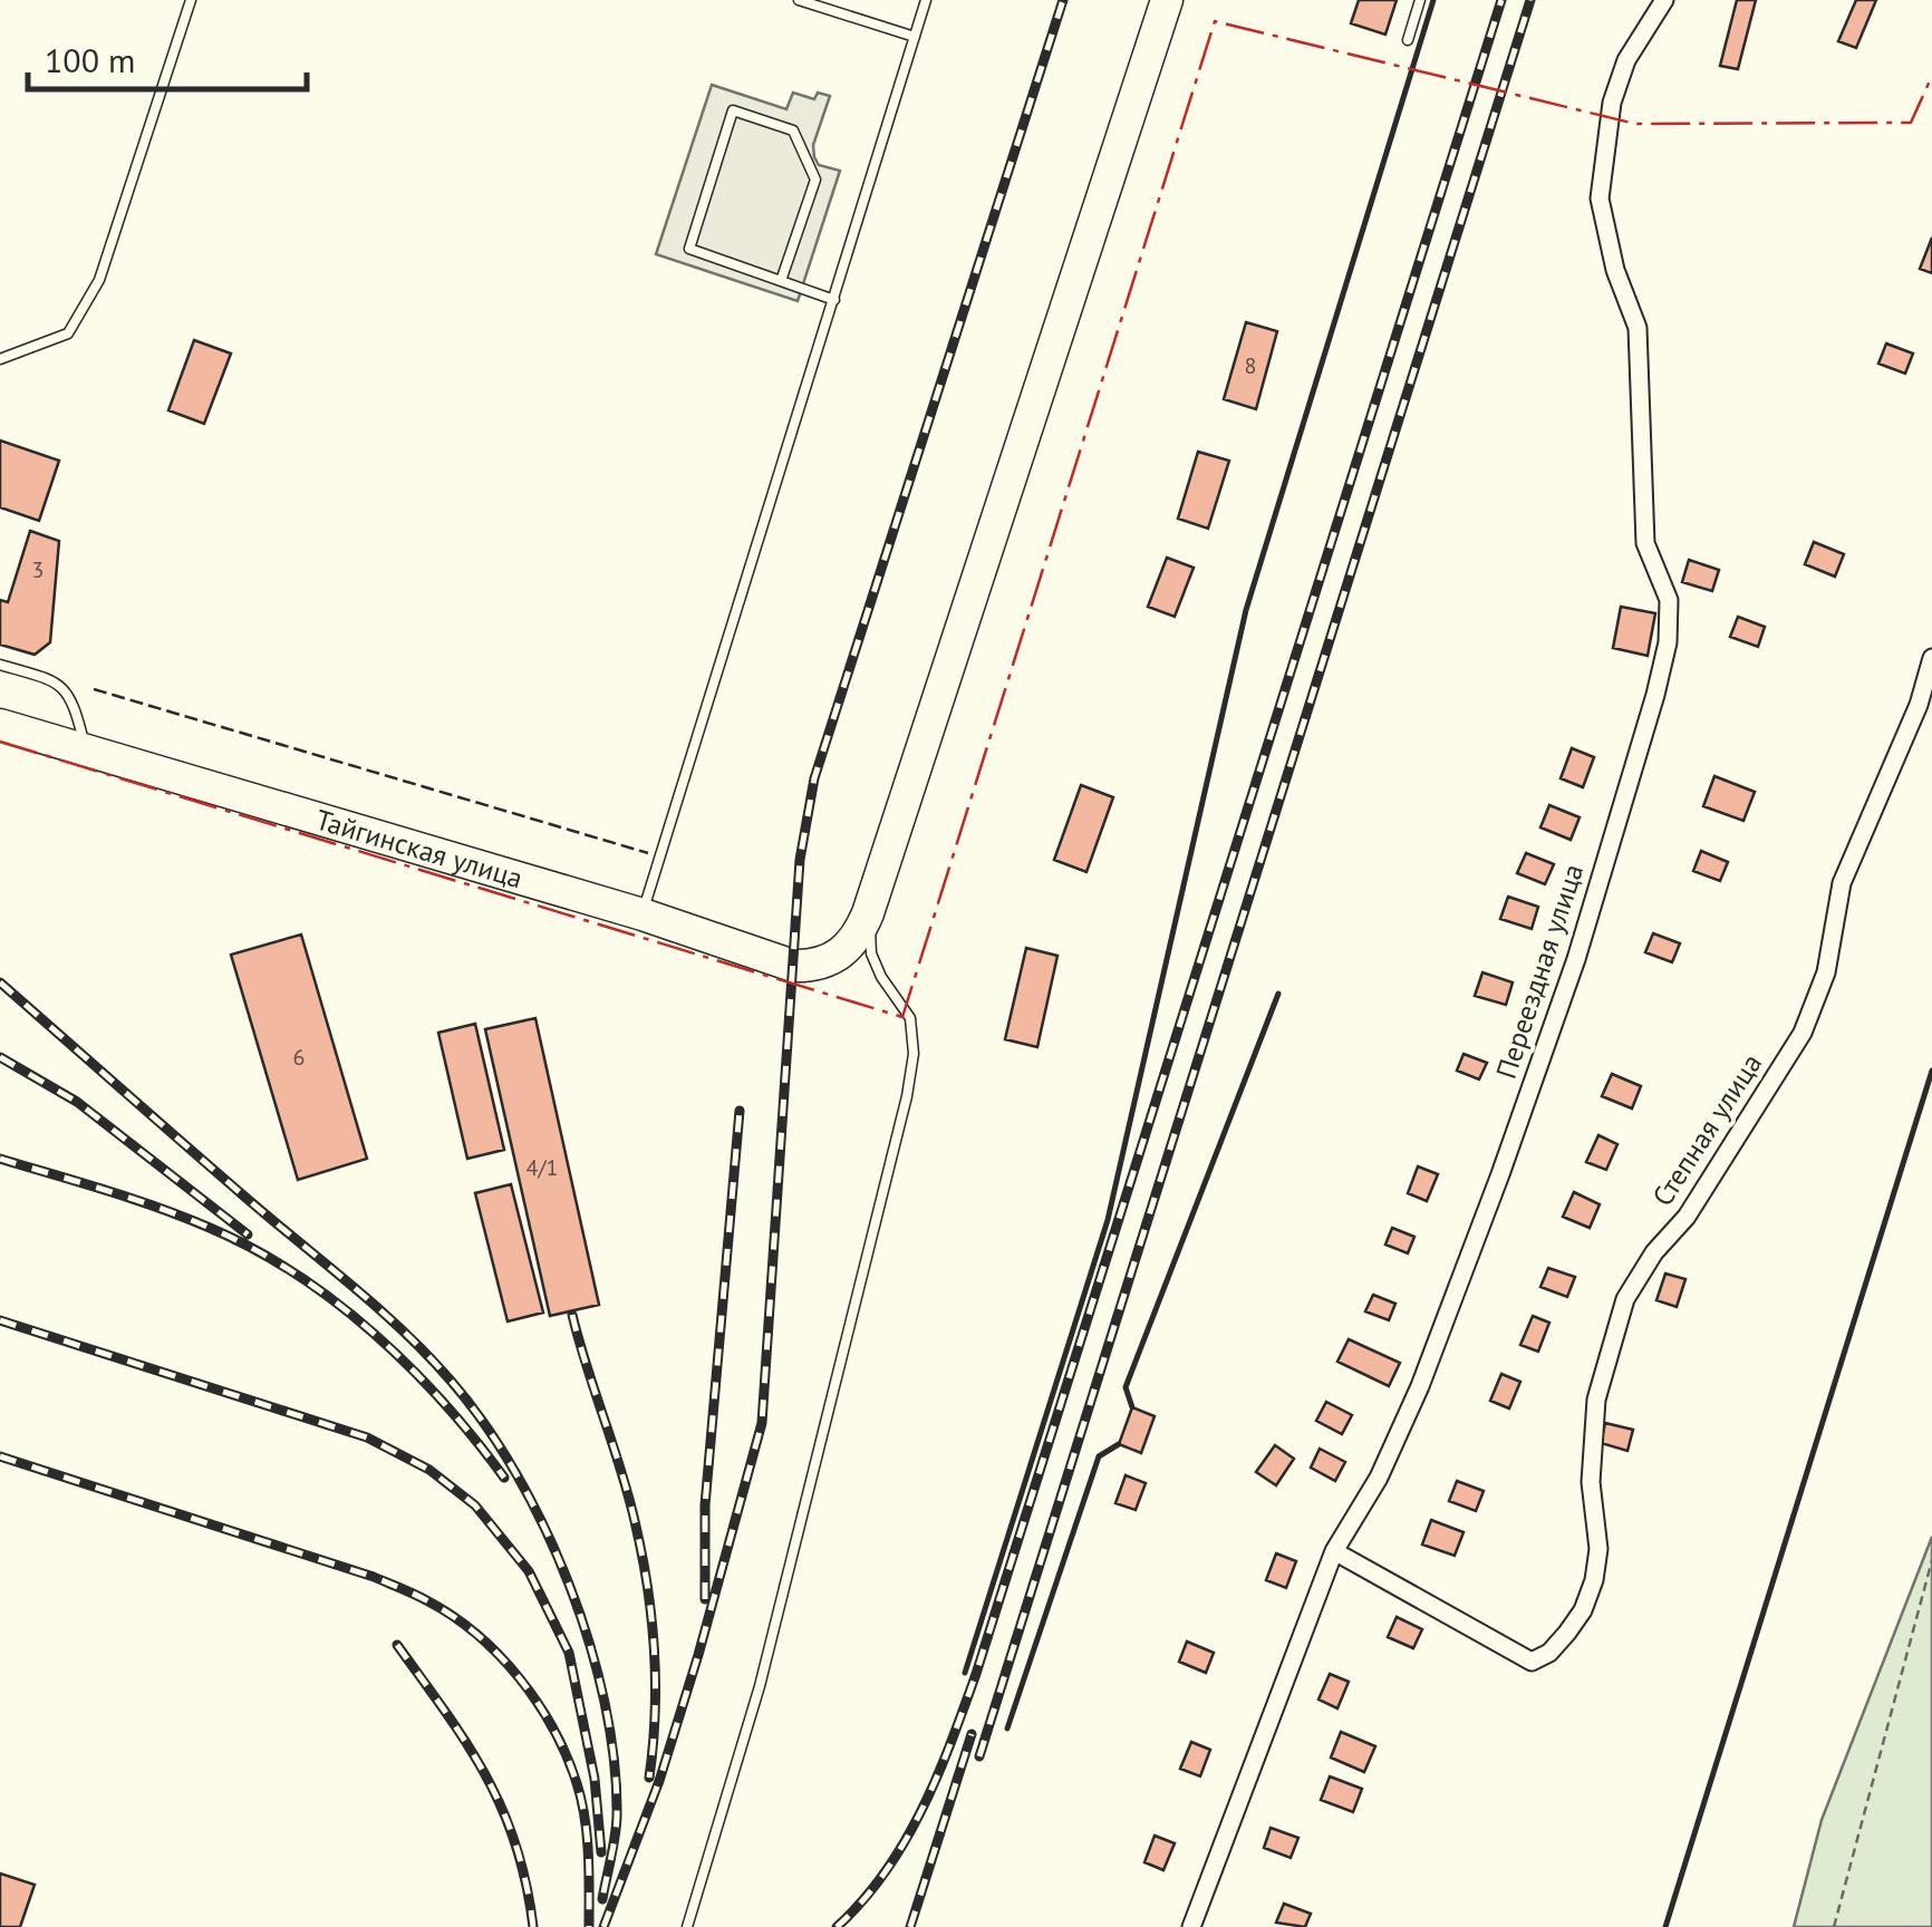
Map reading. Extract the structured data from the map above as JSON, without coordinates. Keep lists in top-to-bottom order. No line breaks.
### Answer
{"streets":{"highway":["Тайгинская улица"],"street":["Переездная улица","Степная улица"]},"crossings":[["Переездная улица","Степная улица"]],"house_numbers":["8","3","6","4/1"],"scale_bar":"100 m"}
